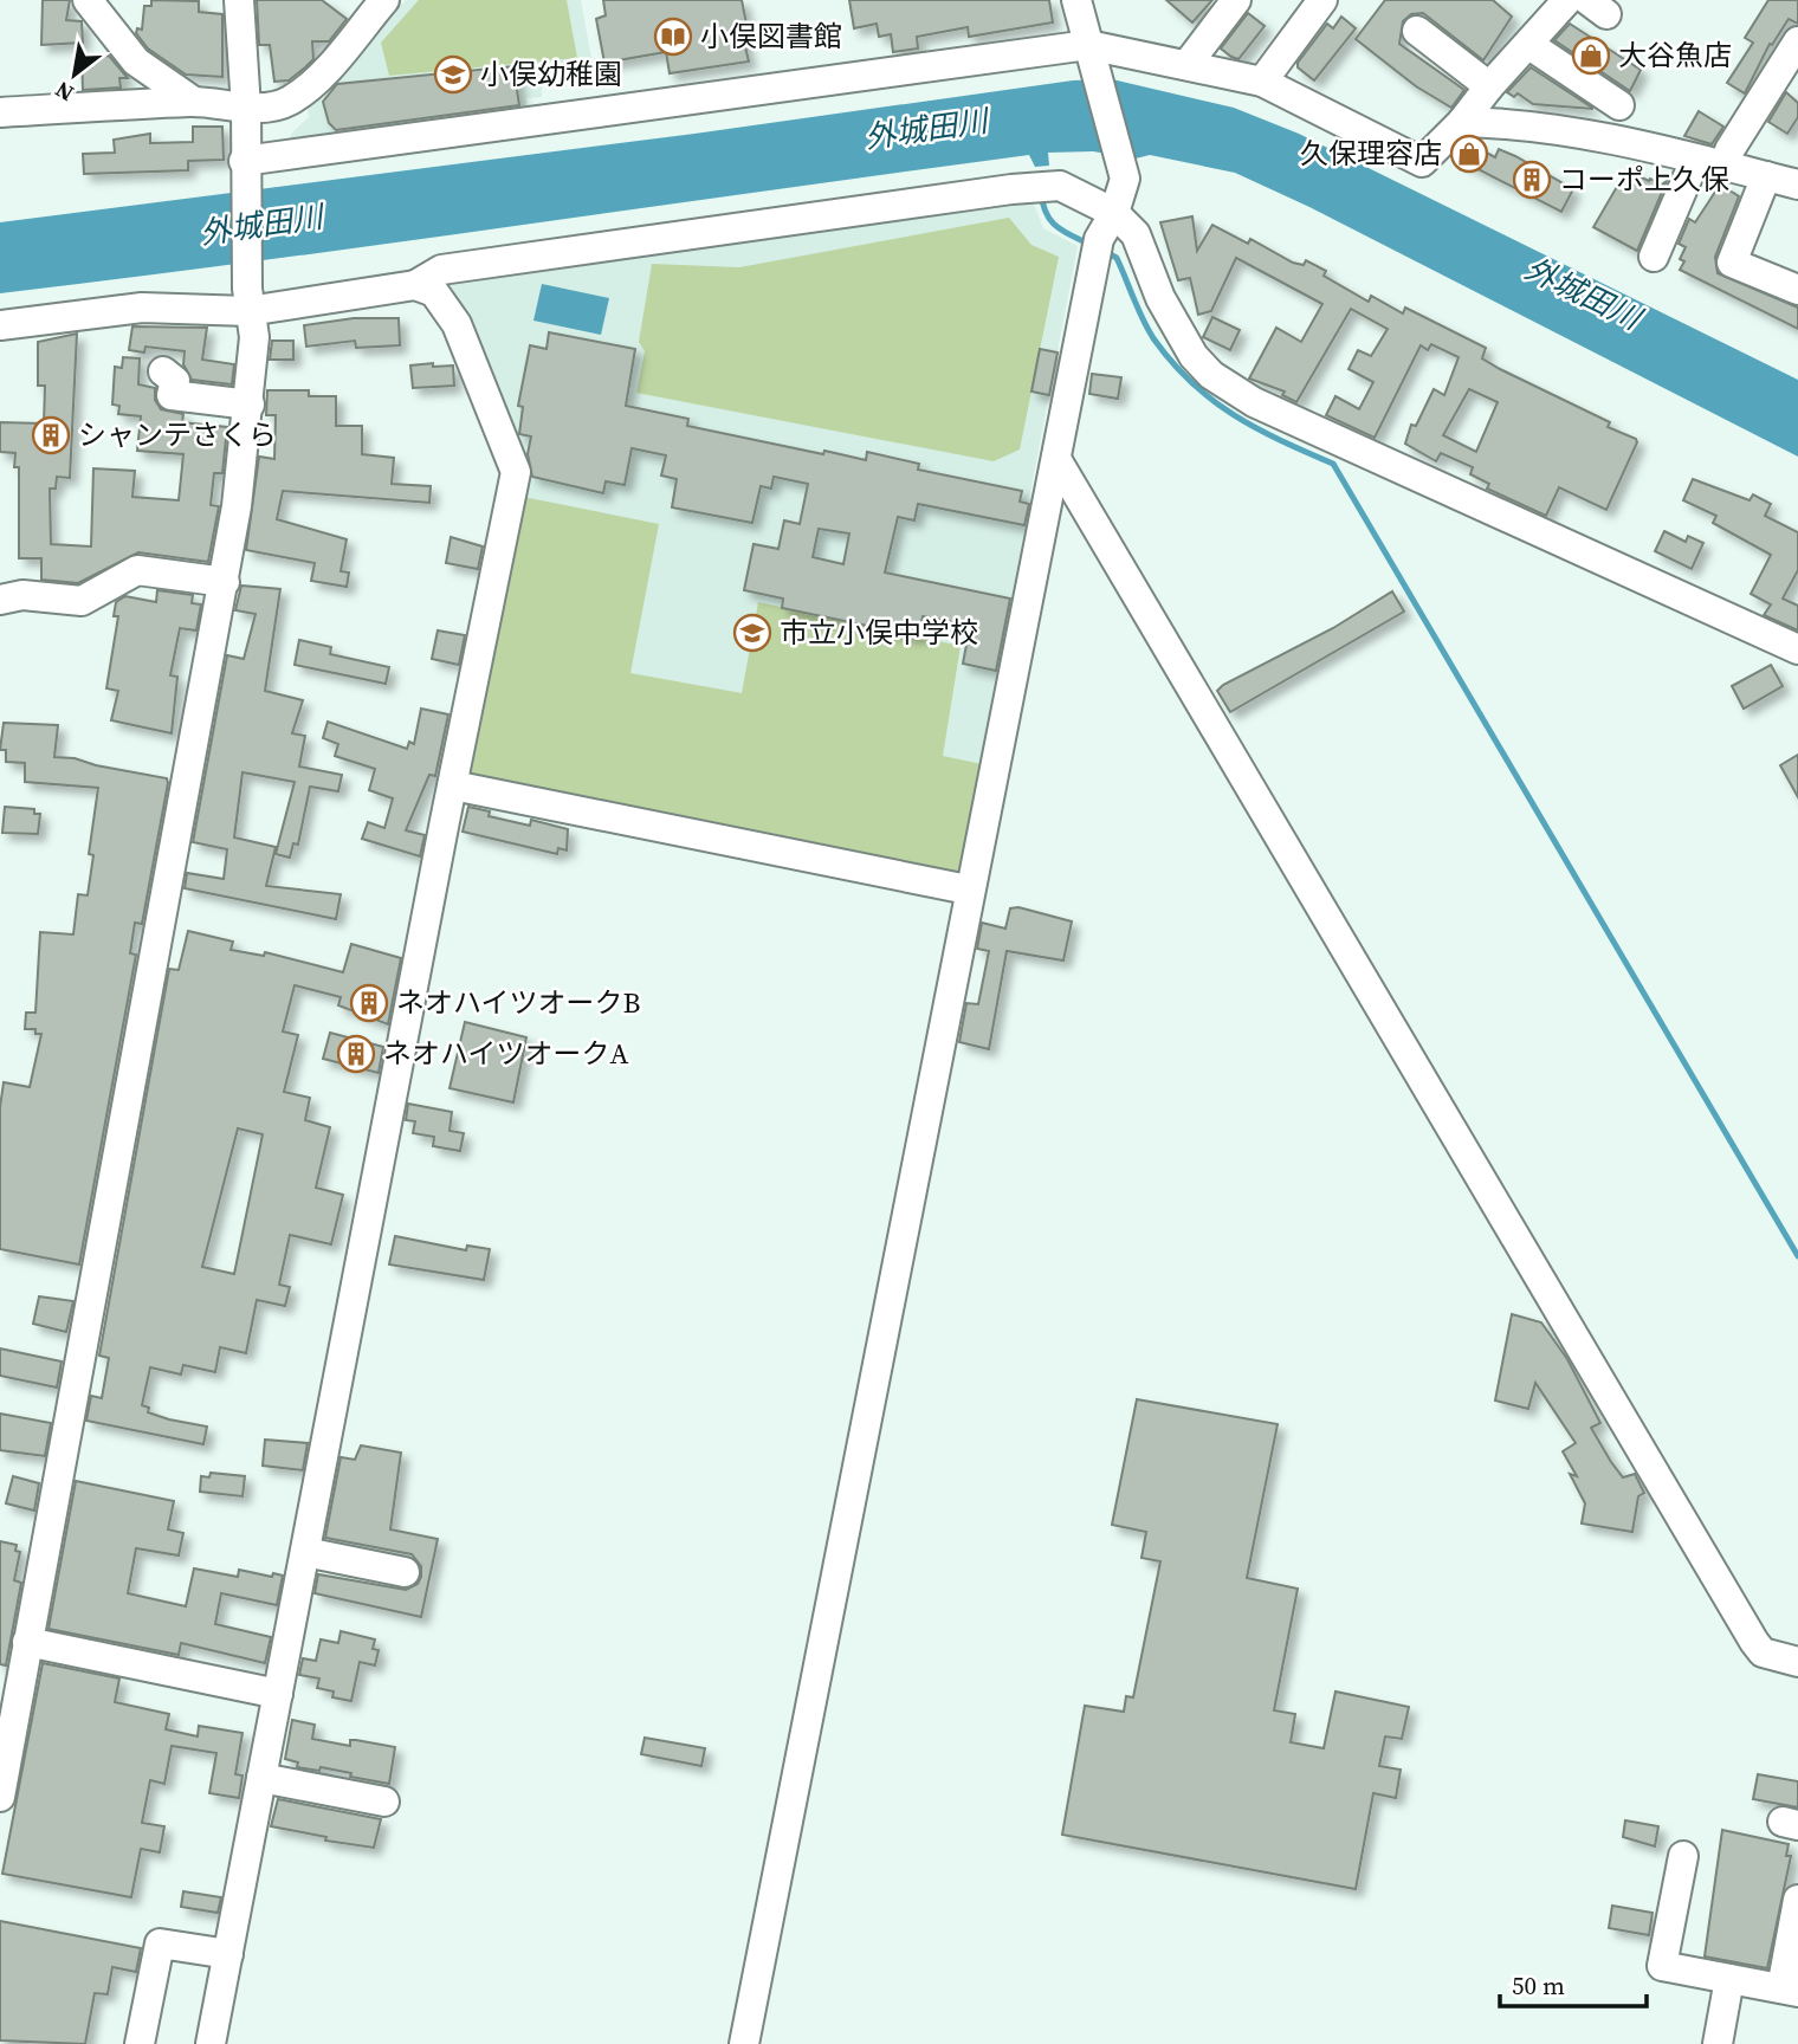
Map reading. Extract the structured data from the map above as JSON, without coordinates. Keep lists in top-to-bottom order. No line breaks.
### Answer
{"water":["外城田川"],"places":{"library":["小俣図書館"],"shop":["大谷魚店","久保理容店"],"school or university":["小俣幼稚園","市立小俣中学校"],"building":["コーポ上久保","シャンテさくら","ネオハイツオークB","ネオハイツオークA"]},"scale_bar":"50 m","north":"bottom left"}
